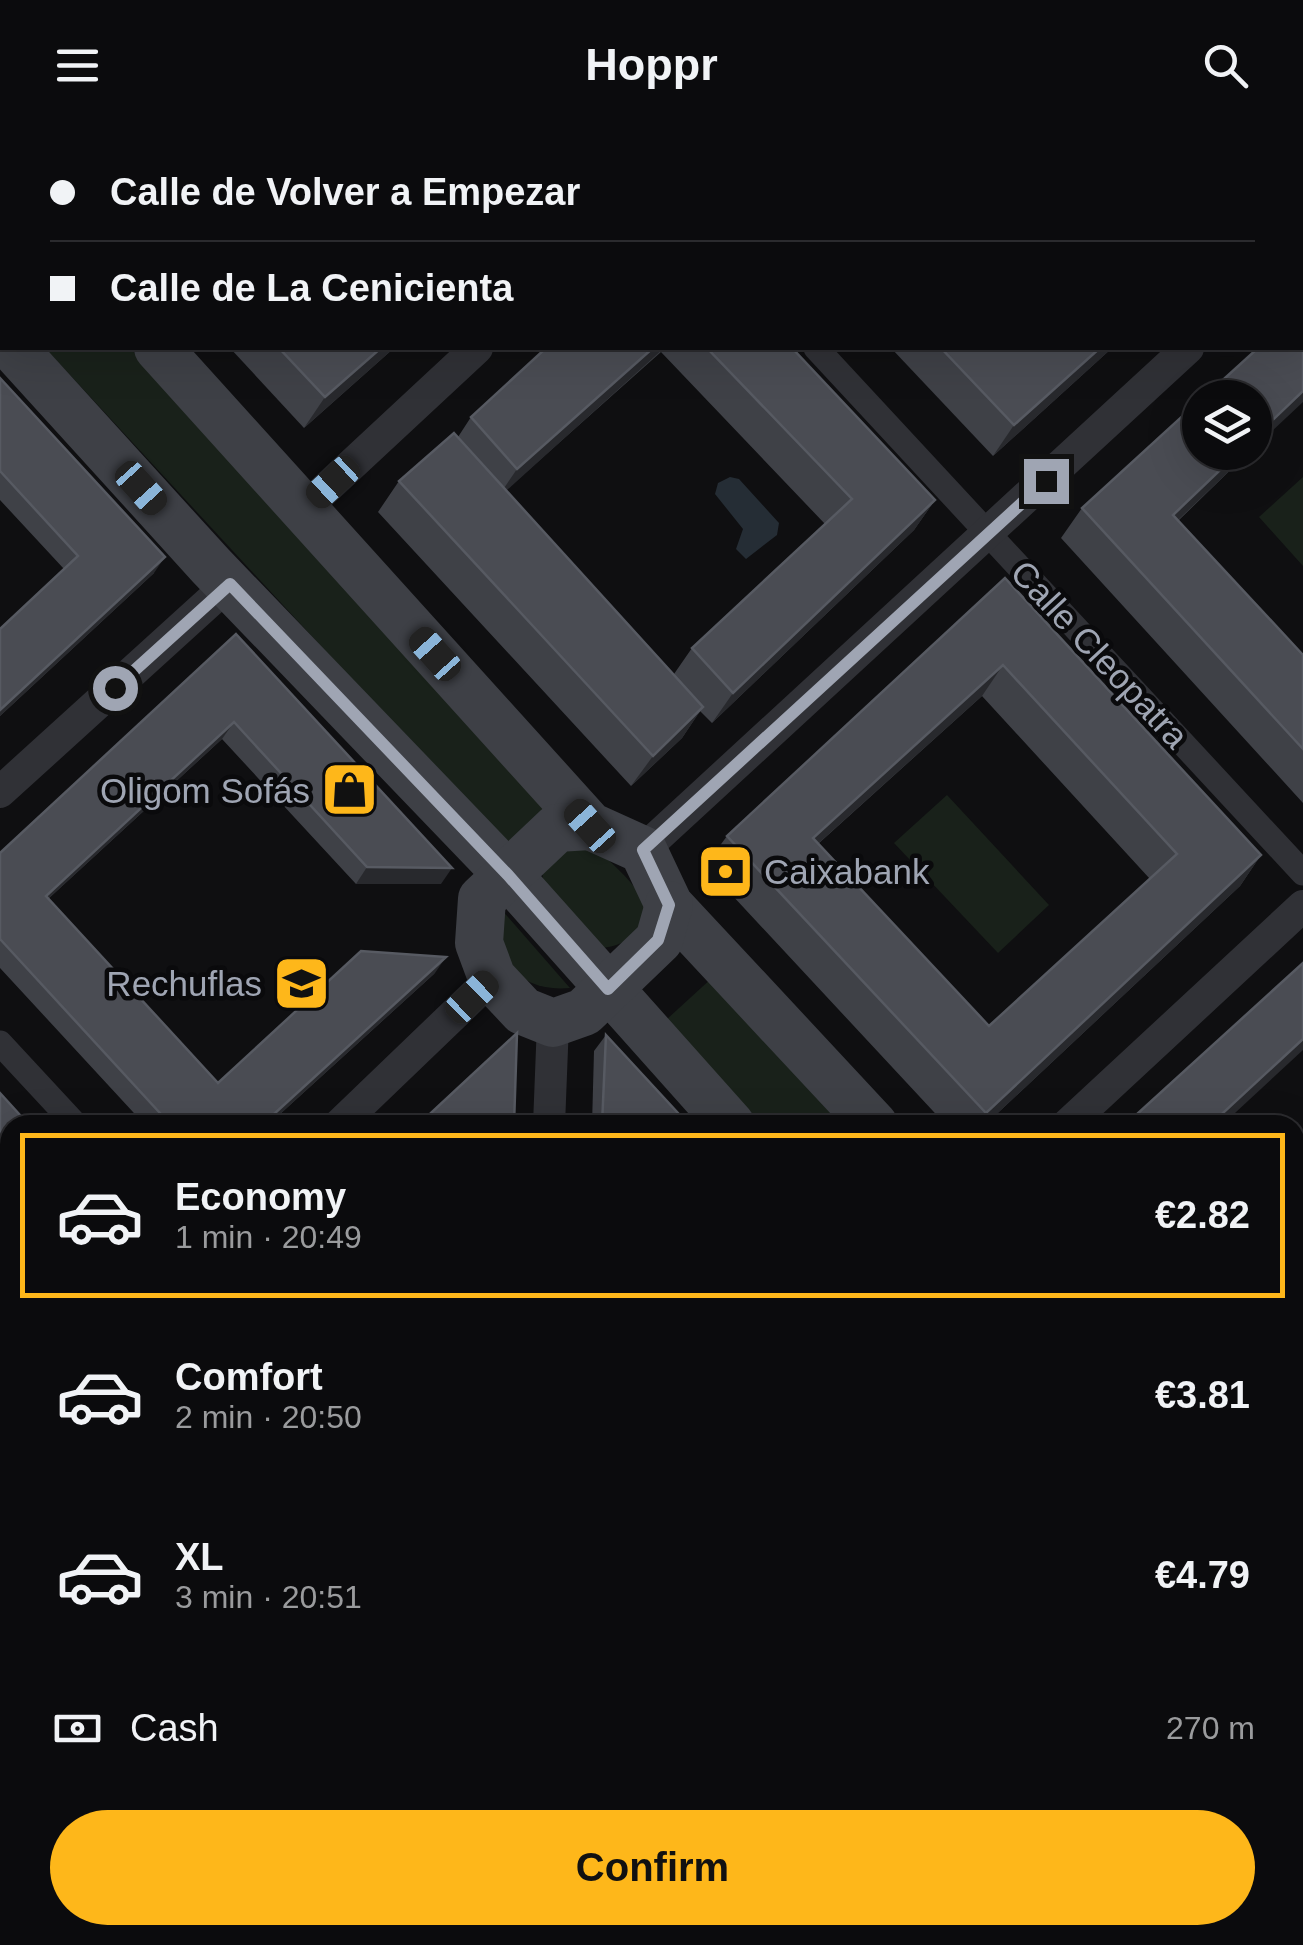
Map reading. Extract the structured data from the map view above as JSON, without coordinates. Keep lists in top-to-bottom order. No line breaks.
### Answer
{"streets":{"street":["Calle Cleopatra"]},"places":{"shop":["Oligom Sofás"],"bank":["Caixabank"],"school or university":["Rechuflas"]},"page":{"header":"Hoppr","banner":["Calle de Volver a Empezar","Calle de La Cenicienta"],"list":[{"name":"Economy","note":"1 min · 20:49","value":"€2.82"},{"name":"Comfort","note":"2 min · 20:50","value":"€3.81"},{"name":"XL","note":"3 min · 20:51","value":"€4.79"}],"pay":["Cash","270 m"],"buttons":"Confirm"}}
